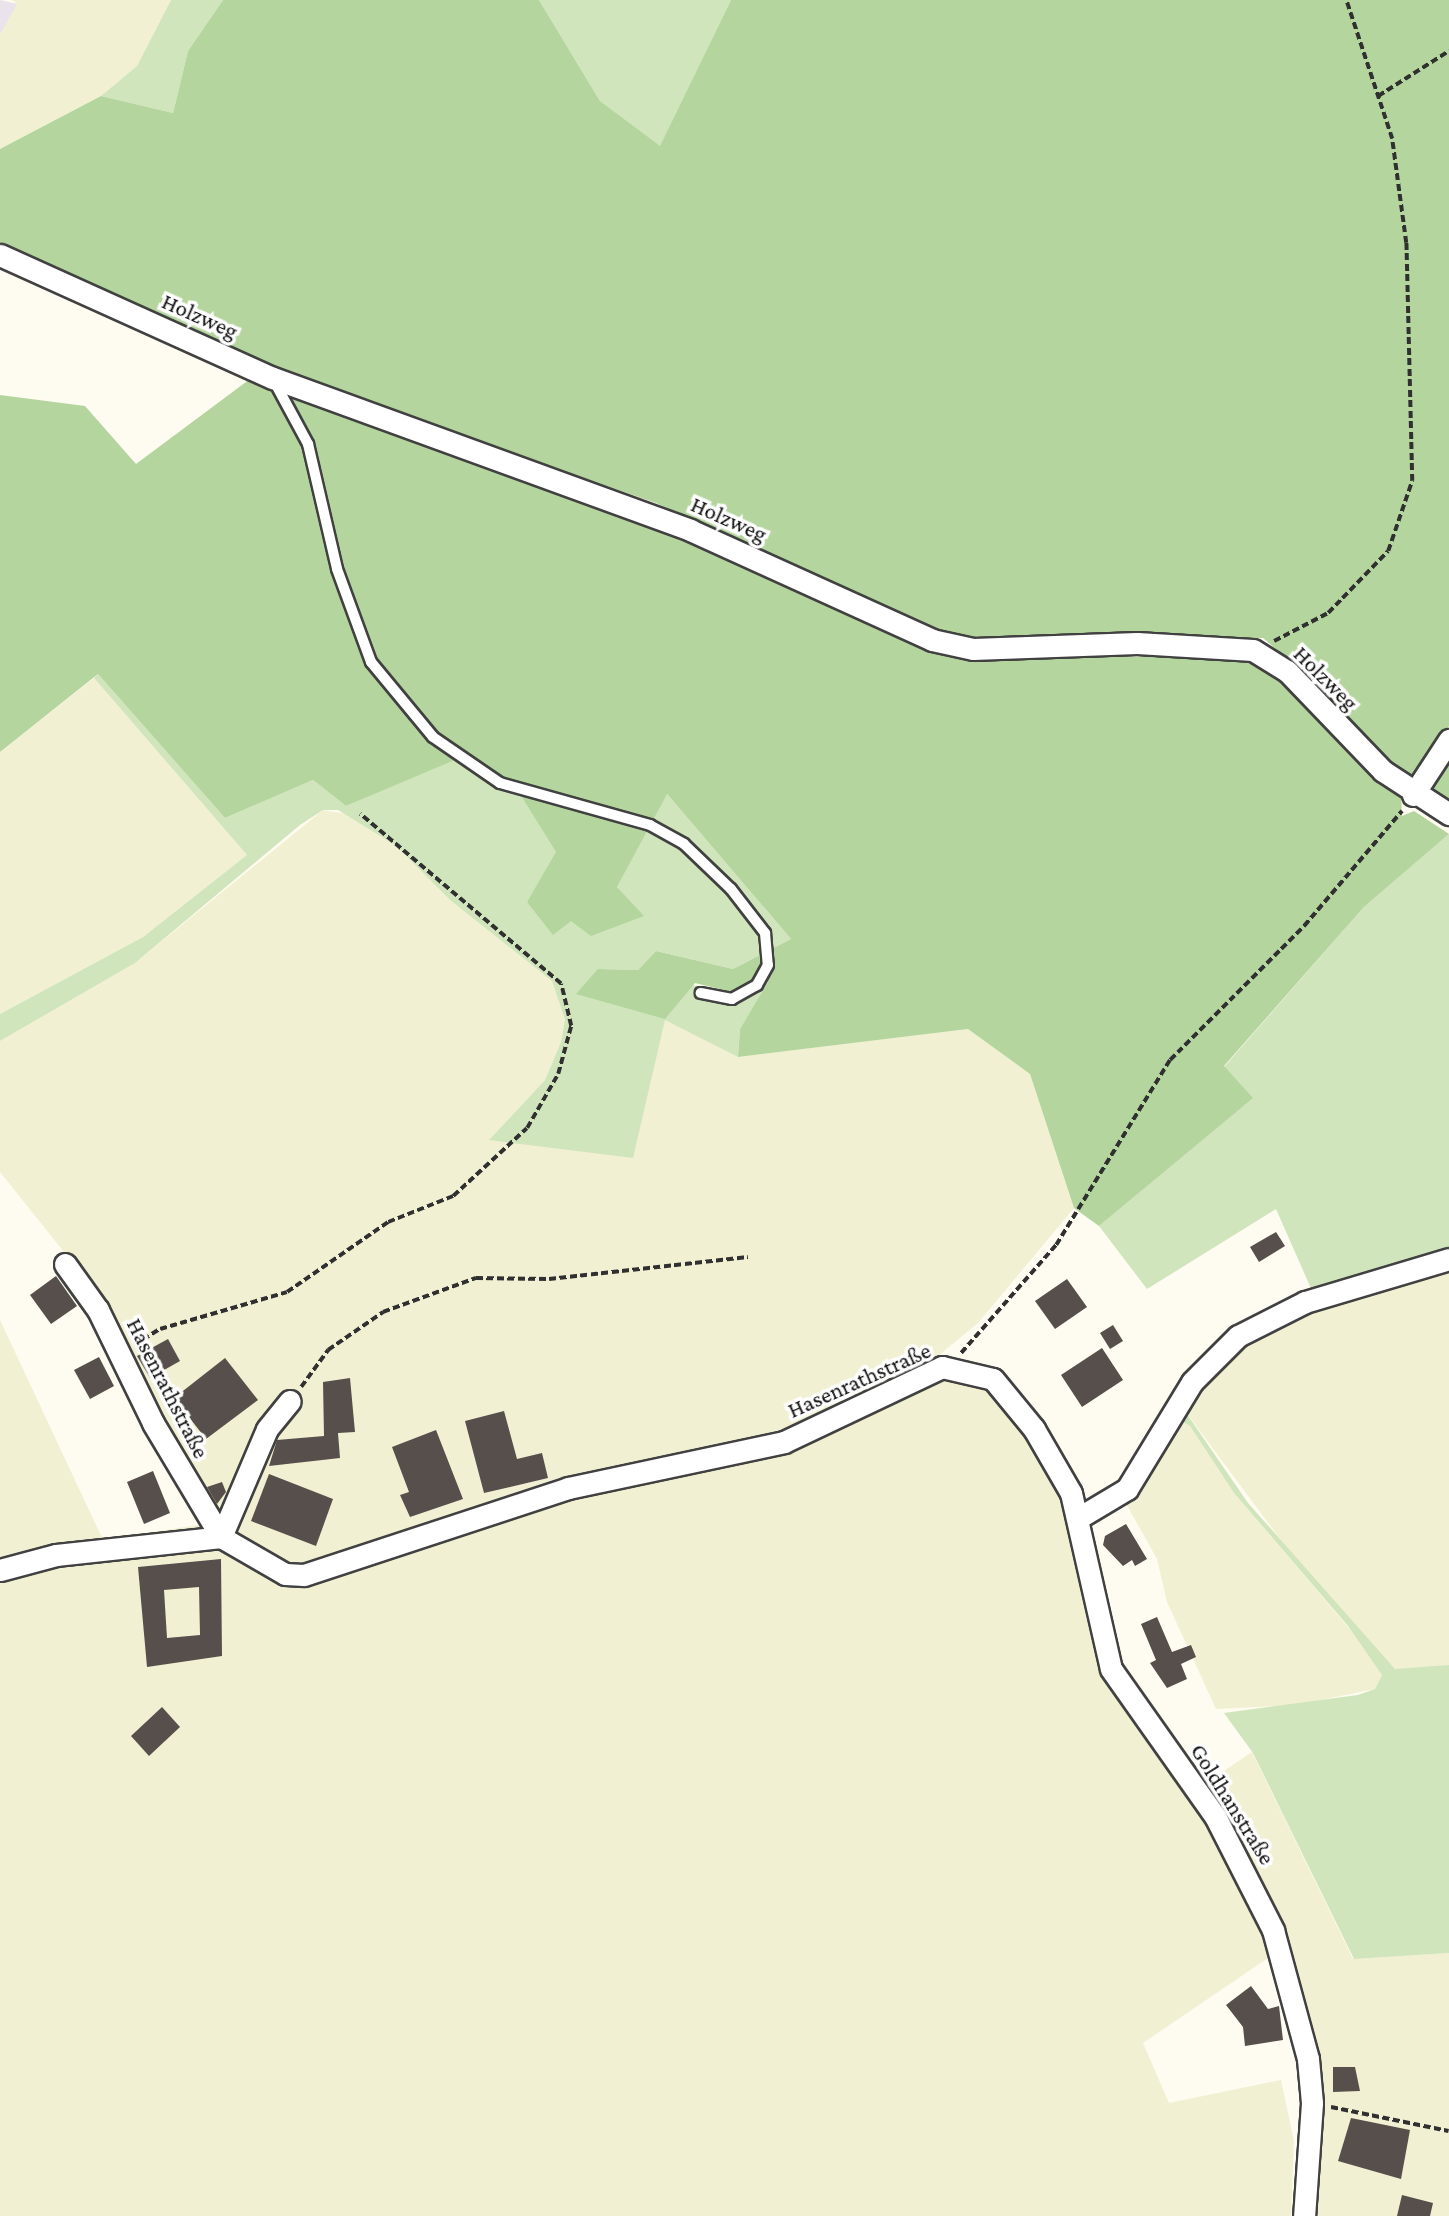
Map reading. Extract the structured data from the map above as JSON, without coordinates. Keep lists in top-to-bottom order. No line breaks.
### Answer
{"streets":{"street":["Holzweg","Hasenrathstraße","Goldhanstraße"]},"crossings":[["Hasenrathstraße","Goldhanstraße"]]}
